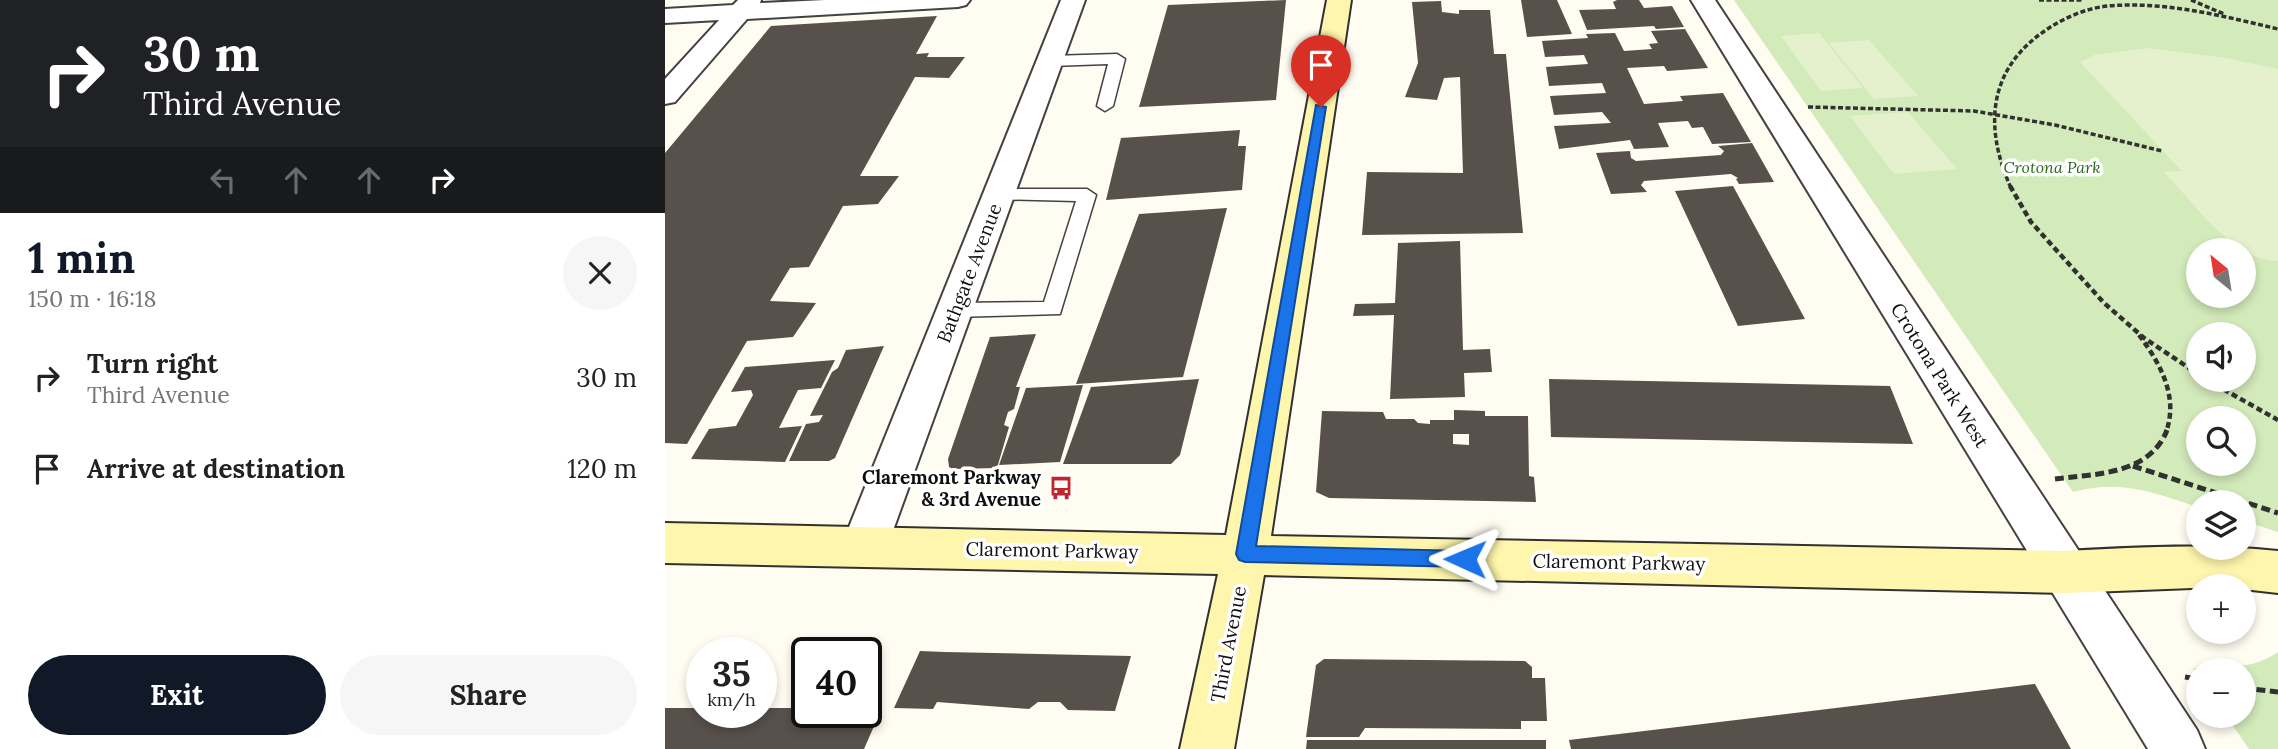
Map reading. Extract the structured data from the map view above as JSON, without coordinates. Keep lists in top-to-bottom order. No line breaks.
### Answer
{"streets":{"street":["Bathgate Avenue","Crotona Park West","Claremont Parkway","Third Avenue"]},"crossings":[["Bathgate Avenue","Claremont Parkway"],["Crotona Park West","Claremont Parkway"],["Claremont Parkway","Third Avenue"]],"parks":["Crotona Park"],"places":{"bus stop":["Claremont Parkway & 3rd Avenue"]},"north":"top left","page":{"turn":["30 m","Third Avenue"],"heading":["1 min","150 m · 16:18"],"map_buttons":["+","−"],"list":[{"name":"Turn right","note":"Third Avenue","value":"30 m"},{"name":"Arrive at destination","value":"120 m"}],"speed":"35 km/h","limit":"40","buttons":["Exit","Share"]}}
